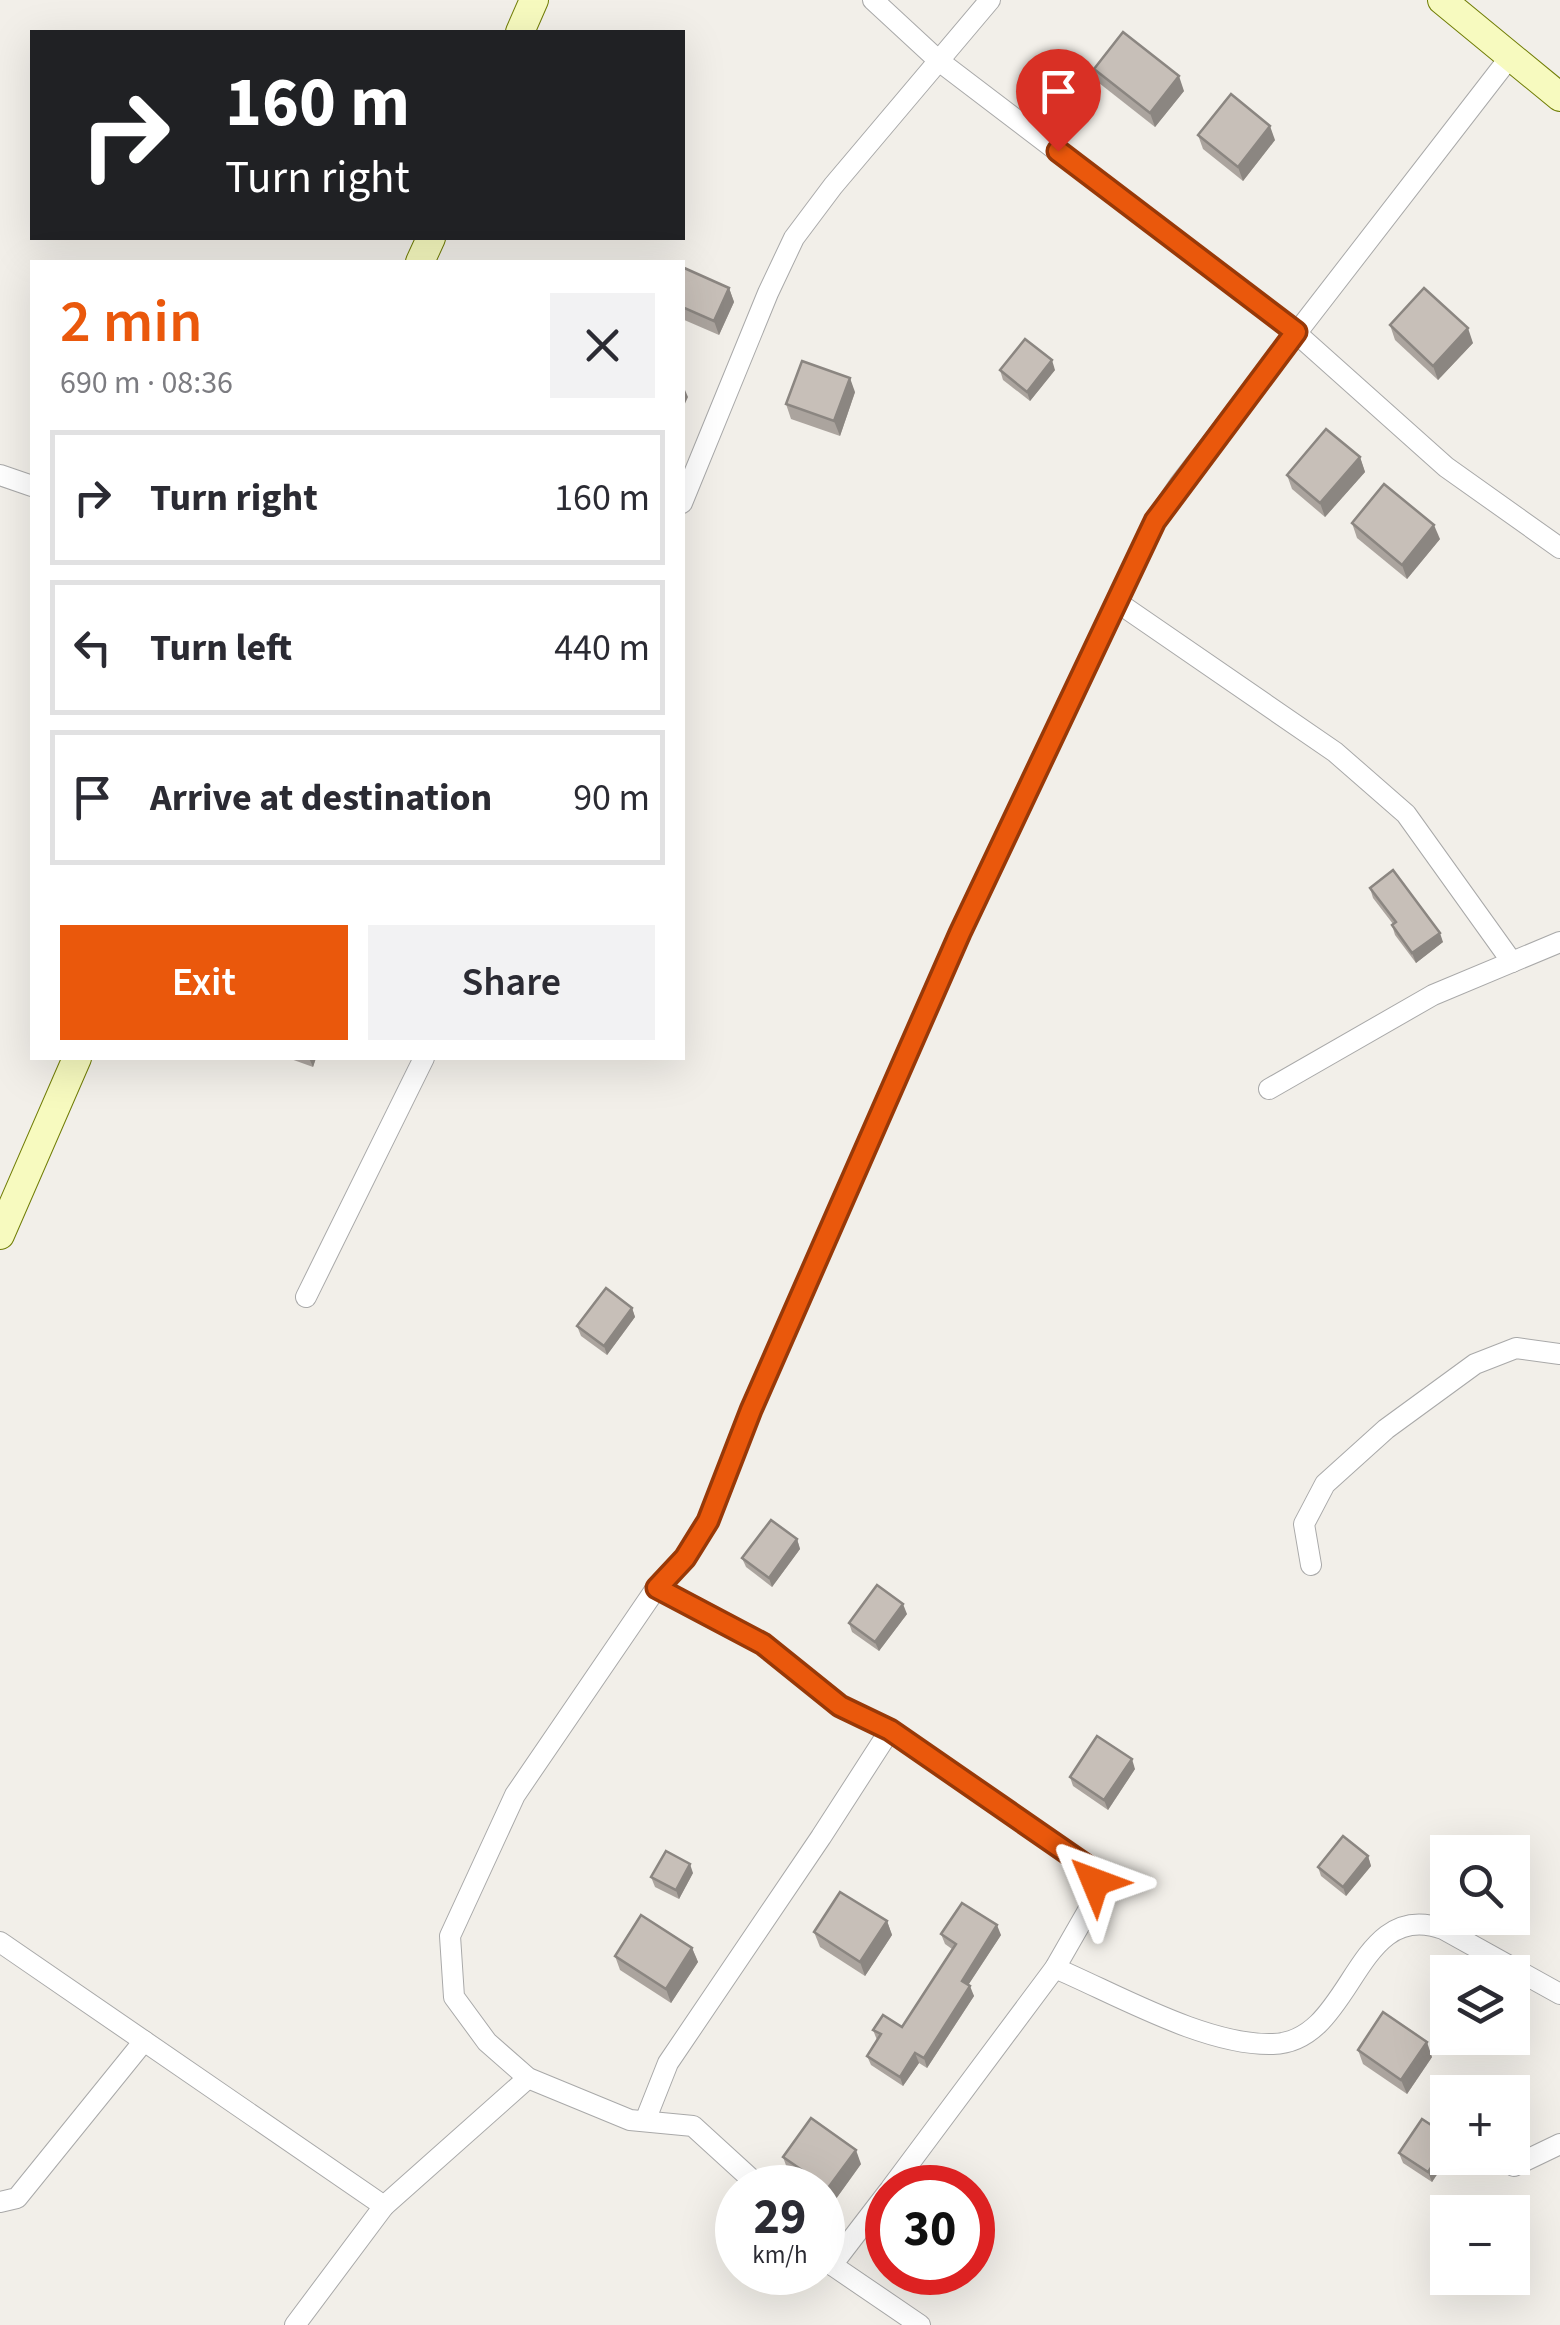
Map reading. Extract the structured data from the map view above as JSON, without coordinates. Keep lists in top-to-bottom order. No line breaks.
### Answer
{"page":{"turn":["160 m","Turn right"],"heading":["2 min","690 m · 08:36"],"list":[{"name":"Turn right","value":"160 m"},{"name":"Turn left","value":"440 m"},{"name":"Arrive at destination","value":"90 m"}],"buttons":["Exit","Share"],"map_buttons":["+","−"],"speed":"29 km/h","limit":"30"}}
